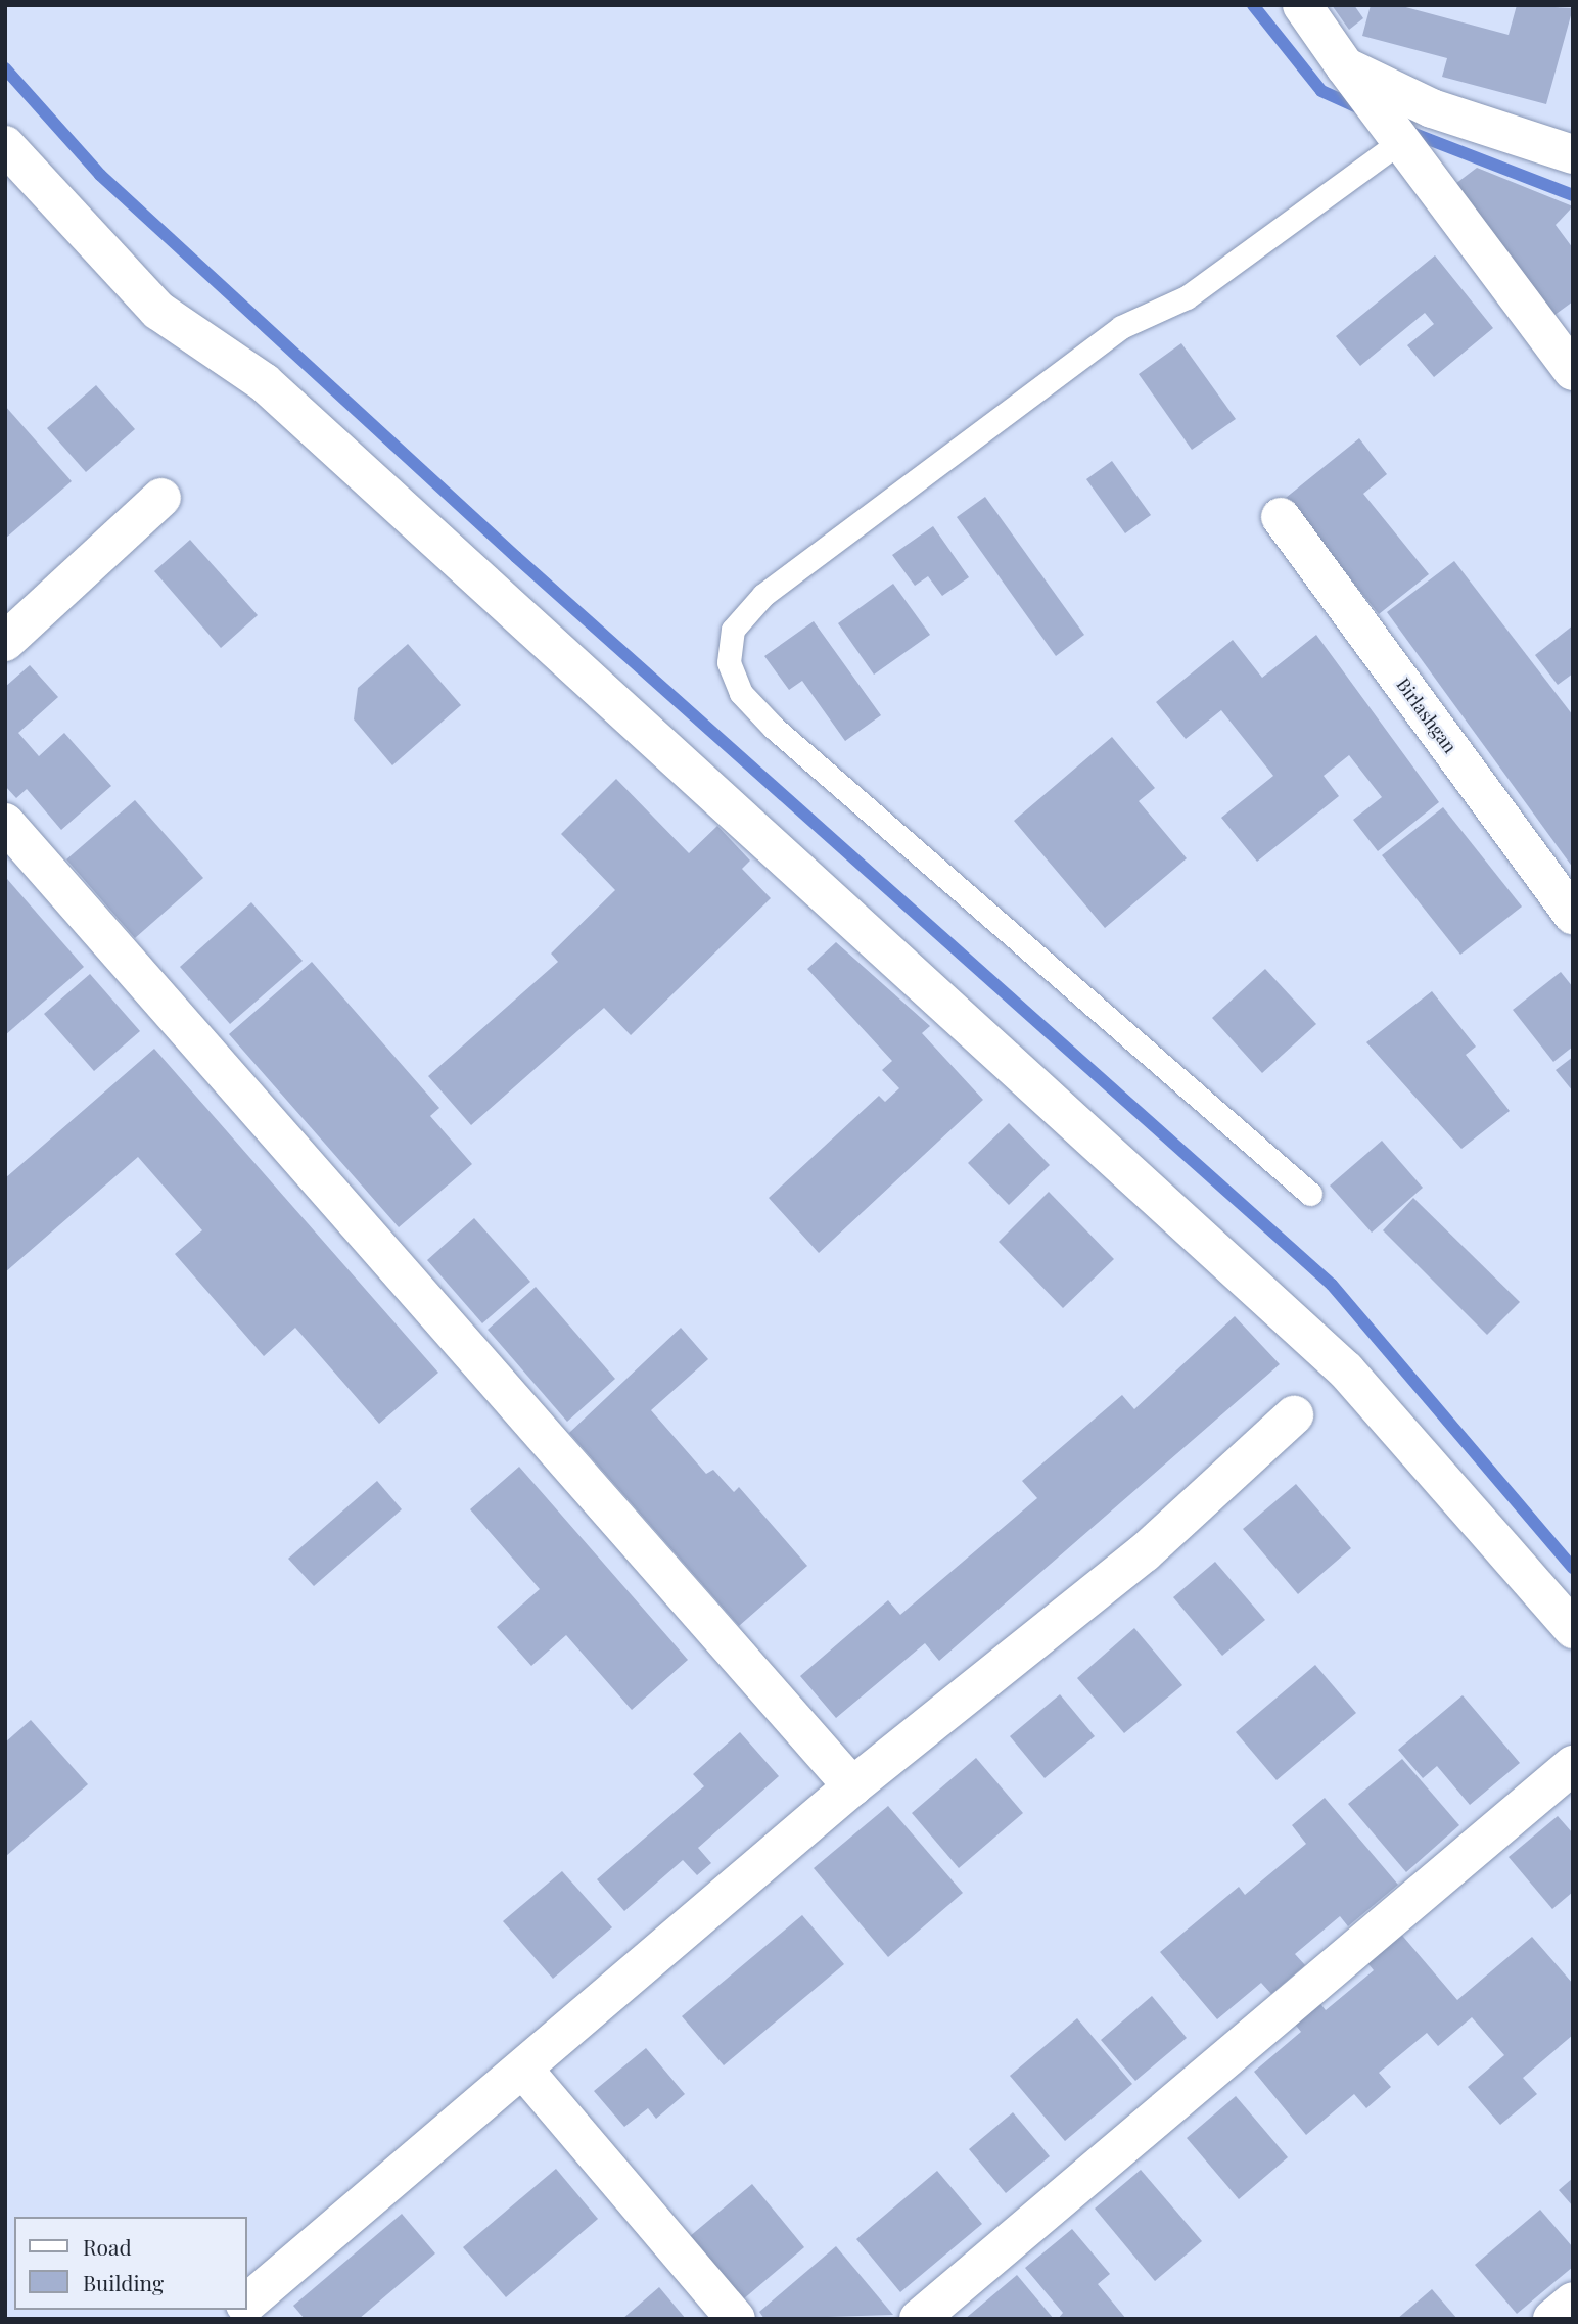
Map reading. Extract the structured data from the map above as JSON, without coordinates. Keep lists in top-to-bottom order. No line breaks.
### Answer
{"streets":{"street":["Birlashgan"]},"legend":["Road","Building"]}
